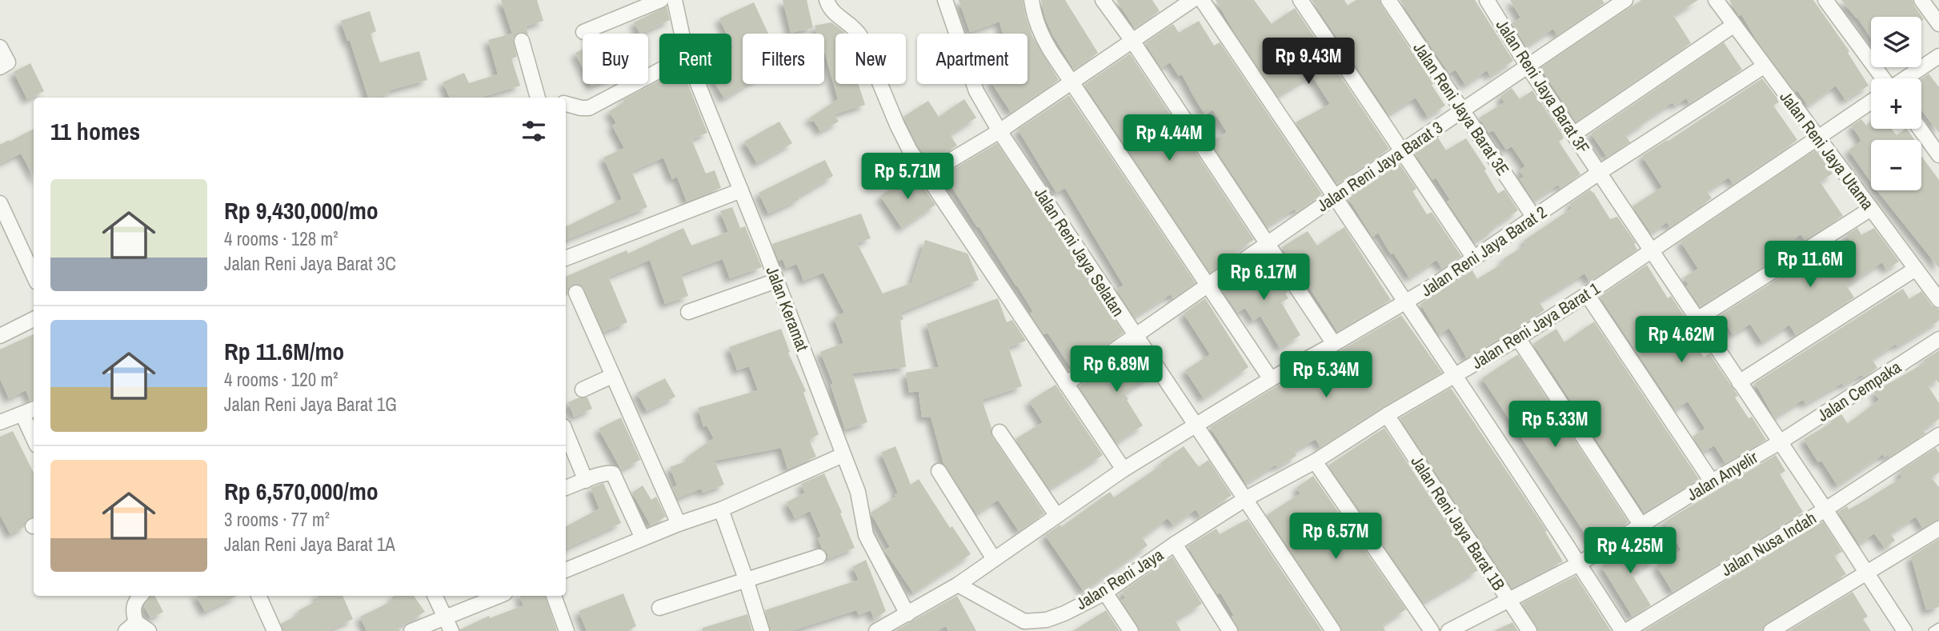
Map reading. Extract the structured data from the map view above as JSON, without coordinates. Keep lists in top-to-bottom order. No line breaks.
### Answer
{"streets":{"street":["Jalan Reni Jaya Barat 3F","Jalan Reni Jaya Barat 3E","Jalan Reni Jaya Utama","Jalan Reni Jaya Barat 3","Jalan Reni Jaya Barat 2","Jalan Reni Jaya Selatan","Jalan Keramat","Jalan Reni Jaya Barat 1","Jalan Cempaka","Jalan Anyelir","Jalan Reni Jaya Barat 1B","Jalan Nusa Indah","Jalan Reni Jaya"]},"crossings":[["Jalan Reni Jaya Barat 3F","Jalan Reni Jaya Barat 3"],["Jalan Reni Jaya Barat 3F","Jalan Reni Jaya Barat 2"],["Jalan Reni Jaya Barat 3F","Jalan Reni Jaya Barat 1"],["Jalan Reni Jaya Barat 3F","Jalan Cempaka"],["Jalan Reni Jaya Barat 3F","Jalan Anyelir"],["Jalan Reni Jaya Barat 3F","Jalan Nusa Indah"],["Jalan Reni Jaya Barat 3E","Jalan Reni Jaya Barat 3"],["Jalan Reni Jaya Barat 3E","Jalan Reni Jaya Barat 2"],["Jalan Reni Jaya Utama","Jalan Reni Jaya Barat 2"],["Jalan Reni Jaya Utama","Jalan Reni Jaya Barat 1"],["Jalan Reni Jaya Barat 3","Jalan Reni Jaya Selatan"],["Jalan Reni Jaya Barat 2","Jalan Reni Jaya Selatan"],["Jalan Reni Jaya Selatan","Jalan Reni Jaya Barat 1"],["Jalan Reni Jaya Selatan","Jalan Reni Jaya"],["Jalan Reni Jaya Barat 1","Jalan Reni Jaya Barat 1B"],["Jalan Reni Jaya Barat 1","Jalan Reni Jaya"],["Jalan Cempaka","Jalan Anyelir"],["Jalan Anyelir","Jalan Reni Jaya Barat 1B"]],"page":{"map_buttons":["+","−"],"chip":["Buy","Rent","Filters","New","Apartment"],"price":["Rp 9.43M","Rp 4.44M","Rp 5.71M","Rp 11.6M","Rp 6.17M","Rp 4.62M","Rp 6.89M","Rp 5.34M","Rp 5.33M","Rp 6.57M","Rp 4.25M"],"heading":"11 homes","list":[{"name":"Rp 9,430,000/mo","note":"4 rooms · 128 m² · Jalan Reni Jaya Barat 3C"},{"name":"Rp 11.6M/mo","note":"4 rooms · 120 m² · Jalan Reni Jaya Barat 1G"},{"name":"Rp 6,570,000/mo","note":"3 rooms · 77 m² · Jalan Reni Jaya Barat 1A"}]}}
